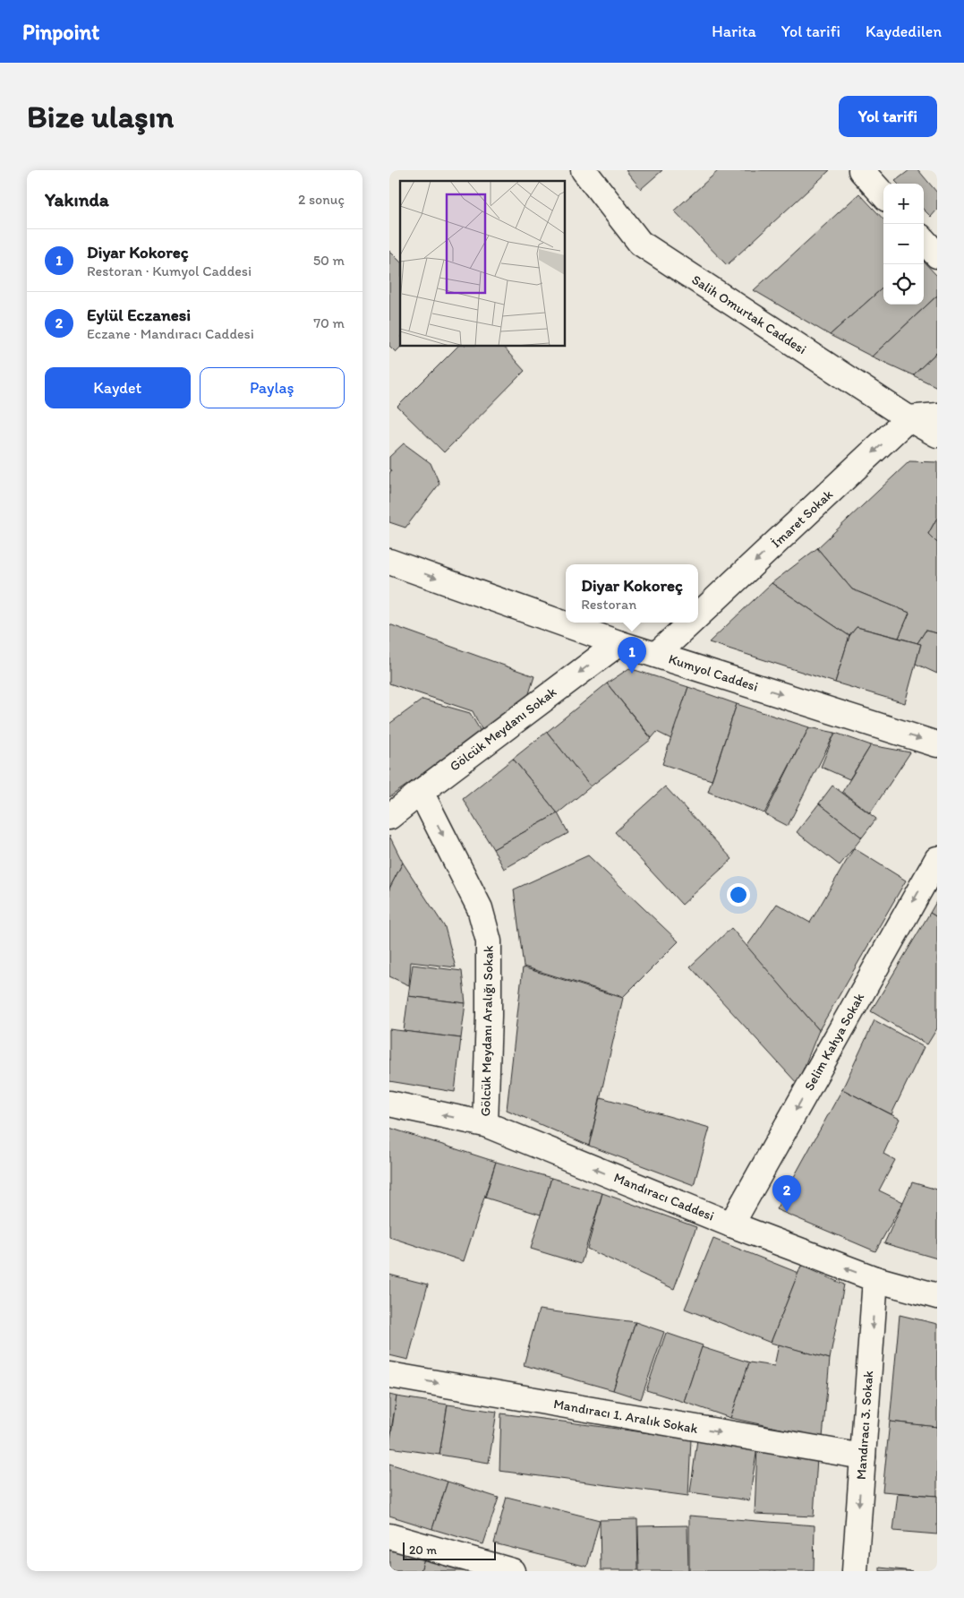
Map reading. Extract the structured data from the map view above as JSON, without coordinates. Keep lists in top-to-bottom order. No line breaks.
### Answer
{"streets":{"street":["Salih Omurtak Caddesi","İmaret Sokak","Kumyol Caddesi","Gölcük Meydanı Sokak","Gölcük Meydanı Aralığı Sokak","Selim Kahya Sokak","Mandıracı Caddesi","Mandıracı 1. Aralık Sokak","Mandıracı 3. Sokak"]},"crossings":[["Salih Omurtak Caddesi","İmaret Sokak"],["İmaret Sokak","Kumyol Caddesi"],["Kumyol Caddesi","Gölcük Meydanı Sokak"],["Gölcük Meydanı Sokak","Gölcük Meydanı Aralığı Sokak"],["Gölcük Meydanı Aralığı Sokak","Mandıracı Caddesi"],["Selim Kahya Sokak","Mandıracı Caddesi"],["Mandıracı Caddesi","Mandıracı 3. Sokak"],["Mandıracı 1. Aralık Sokak","Mandıracı 3. Sokak"]],"one_way":["İmaret Sokak","Kumyol Caddesi","Gölcük Meydanı Sokak","Gölcük Meydanı Aralığı Sokak","Selim Kahya Sokak","Mandıracı Caddesi","Mandıracı 1. Aralık Sokak","Mandıracı 3. Sokak"],"scale_bar":"20 m","page":{"header":"Pinpoint","nav":["Harita","Yol tarifi","Kaydedilen"],"buttons":["Yol tarifi",["Kaydet","Paylaş"]],"title":"Bize ulaşın","heading":["Yakında","2 sonuç"],"map_buttons":["+","−"],"list":[{"mark":"1","name":"Diyar Kokoreç","note":"Restoran · Kumyol Caddesi","value":"50 m"},{"mark":"2","name":"Eylül Eczanesi","note":"Eczane · Mandıracı Caddesi","value":"70 m"}],"popup":["Diyar Kokoreç","Restoran"],"pins":["1","2"],"scale":"20 m"}}
